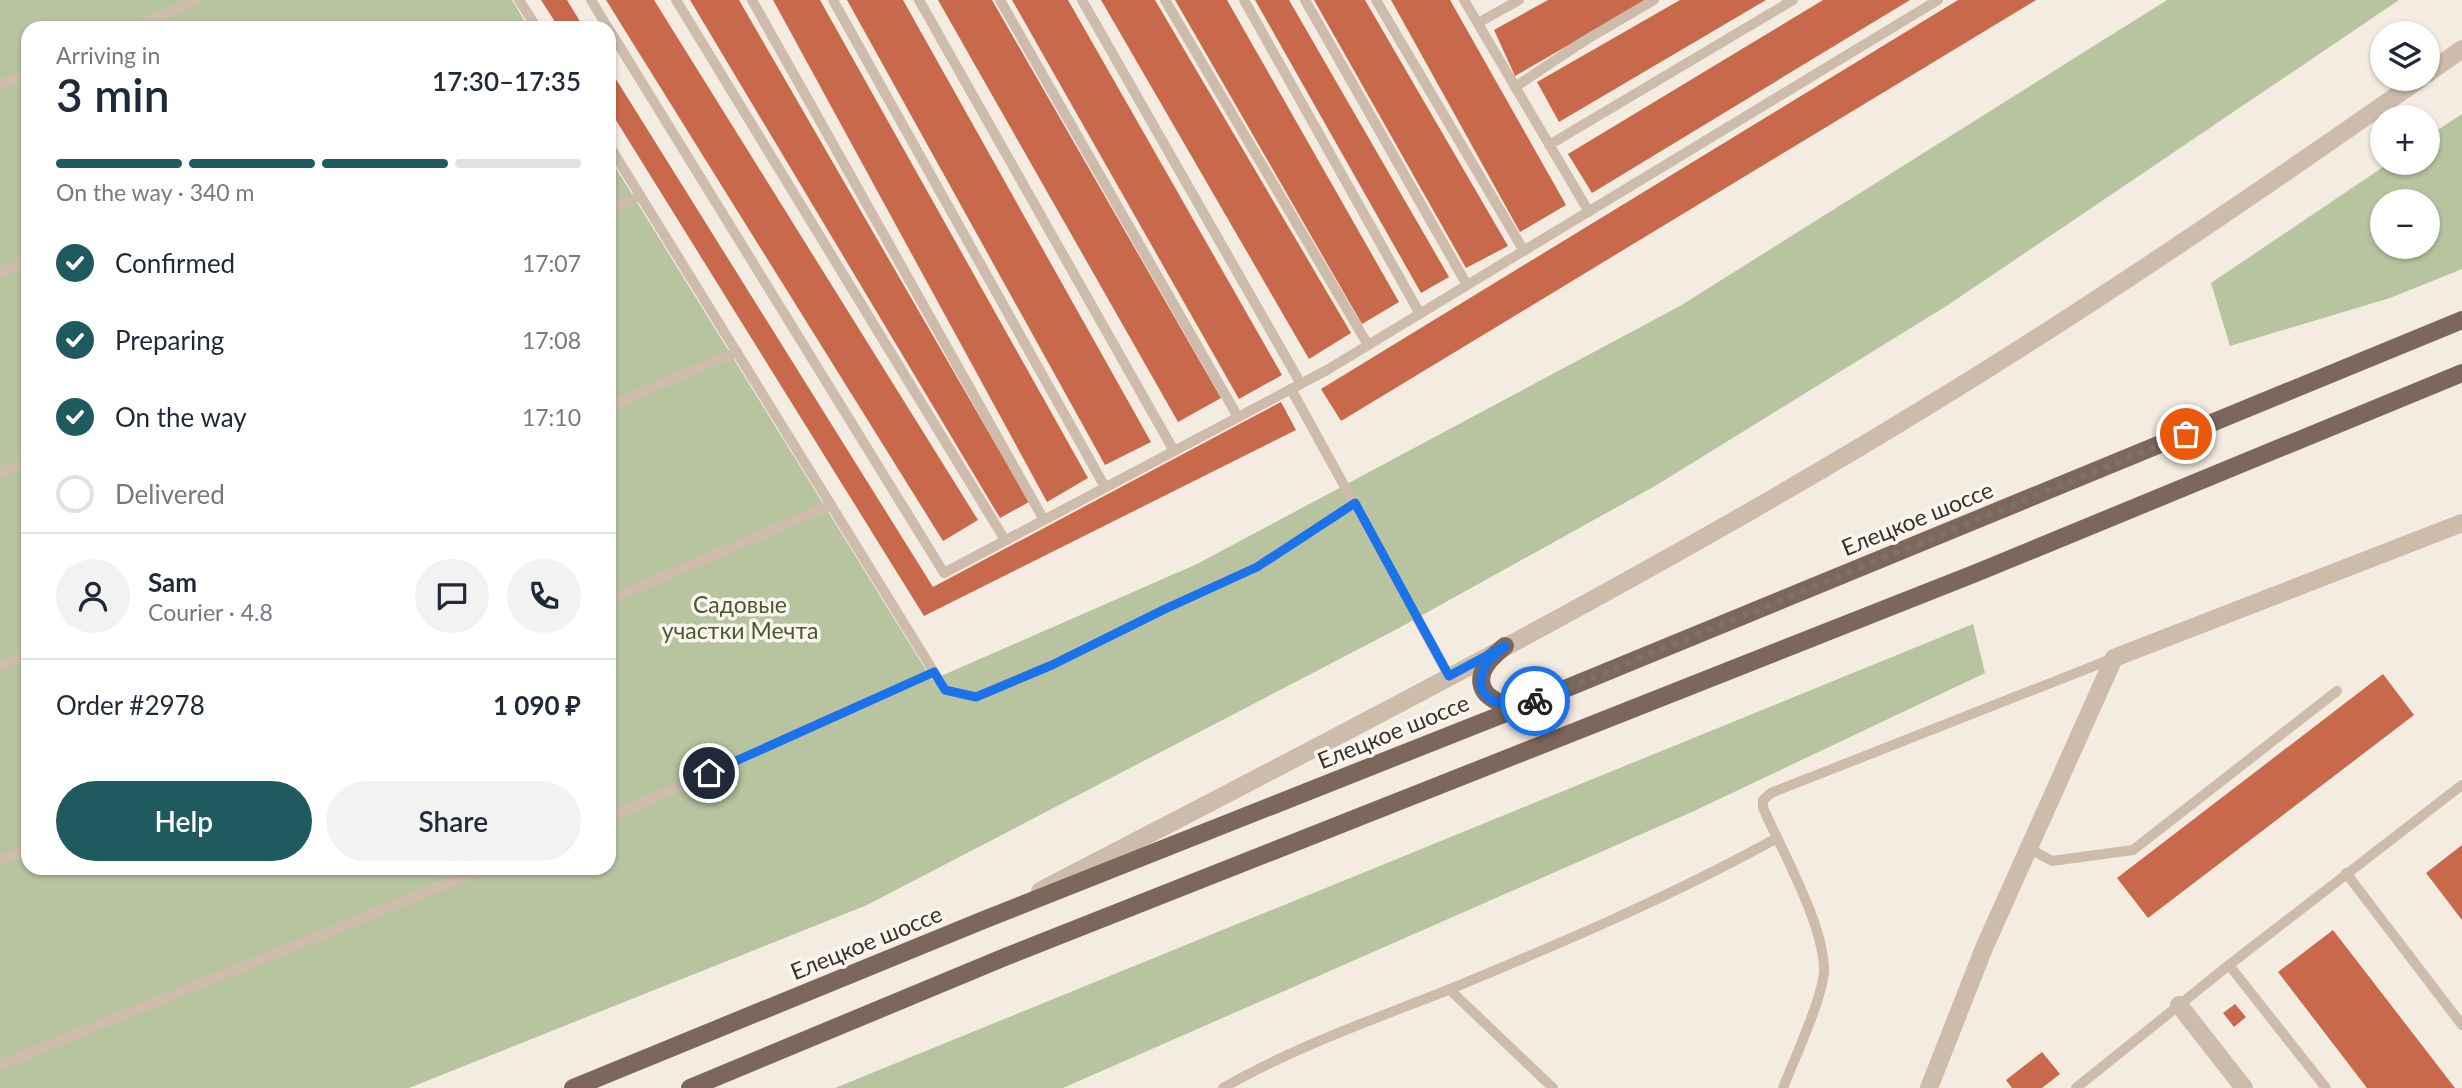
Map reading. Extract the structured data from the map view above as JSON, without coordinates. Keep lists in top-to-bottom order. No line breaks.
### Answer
{"streets":{"main road":["Елецкое шоссе"]},"parks":["Садовые участки Мечта"],"page":{"map_buttons":["+","−"],"heading":["3 min","Arriving in","17:30–17:35"],"panel":["Sam","Courier · 4.8","Order #2978","1 090 ₽"],"bar":"On the way · 340 m","list":[["Confirmed","17:07"],["Preparing","17:08"],["On the way","17:10"],"Delivered"],"buttons":["Help","Share"]}}
